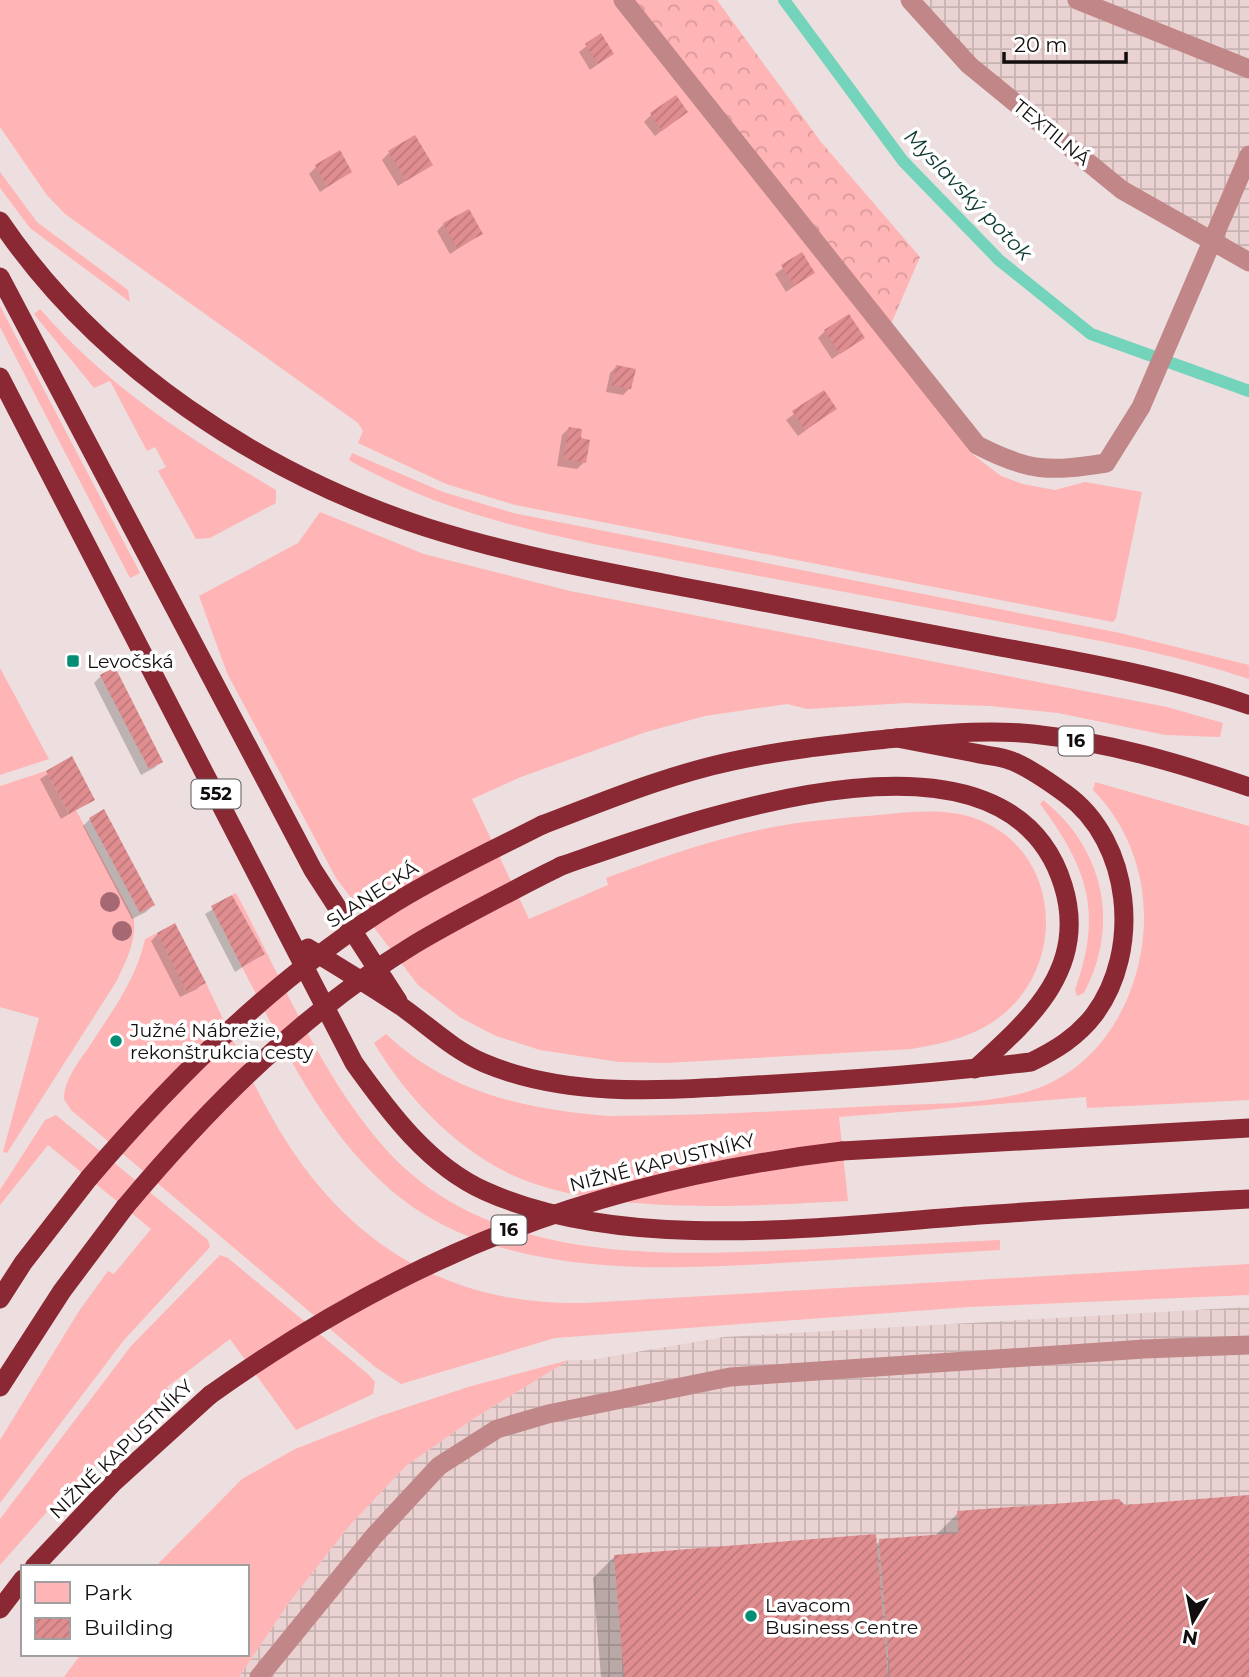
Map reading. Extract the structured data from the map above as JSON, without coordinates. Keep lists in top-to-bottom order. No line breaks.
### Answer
{"streets":{"highway":["16","552","SLANECKÁ","NIŽNÉ KAPUSTNÍKY"],"lane":["TEXTILNÁ"]},"crossings":[["16","SLANECKÁ"]],"water":["Myslavský potok"],"places":{"transit":["Levočská"],"other":["Južné Nábrežie, rekonštrukcia cesty","Lavacom Business Centre"]},"legend":["Park","Building"],"scale_bar":"20 m","north":"bottom"}
